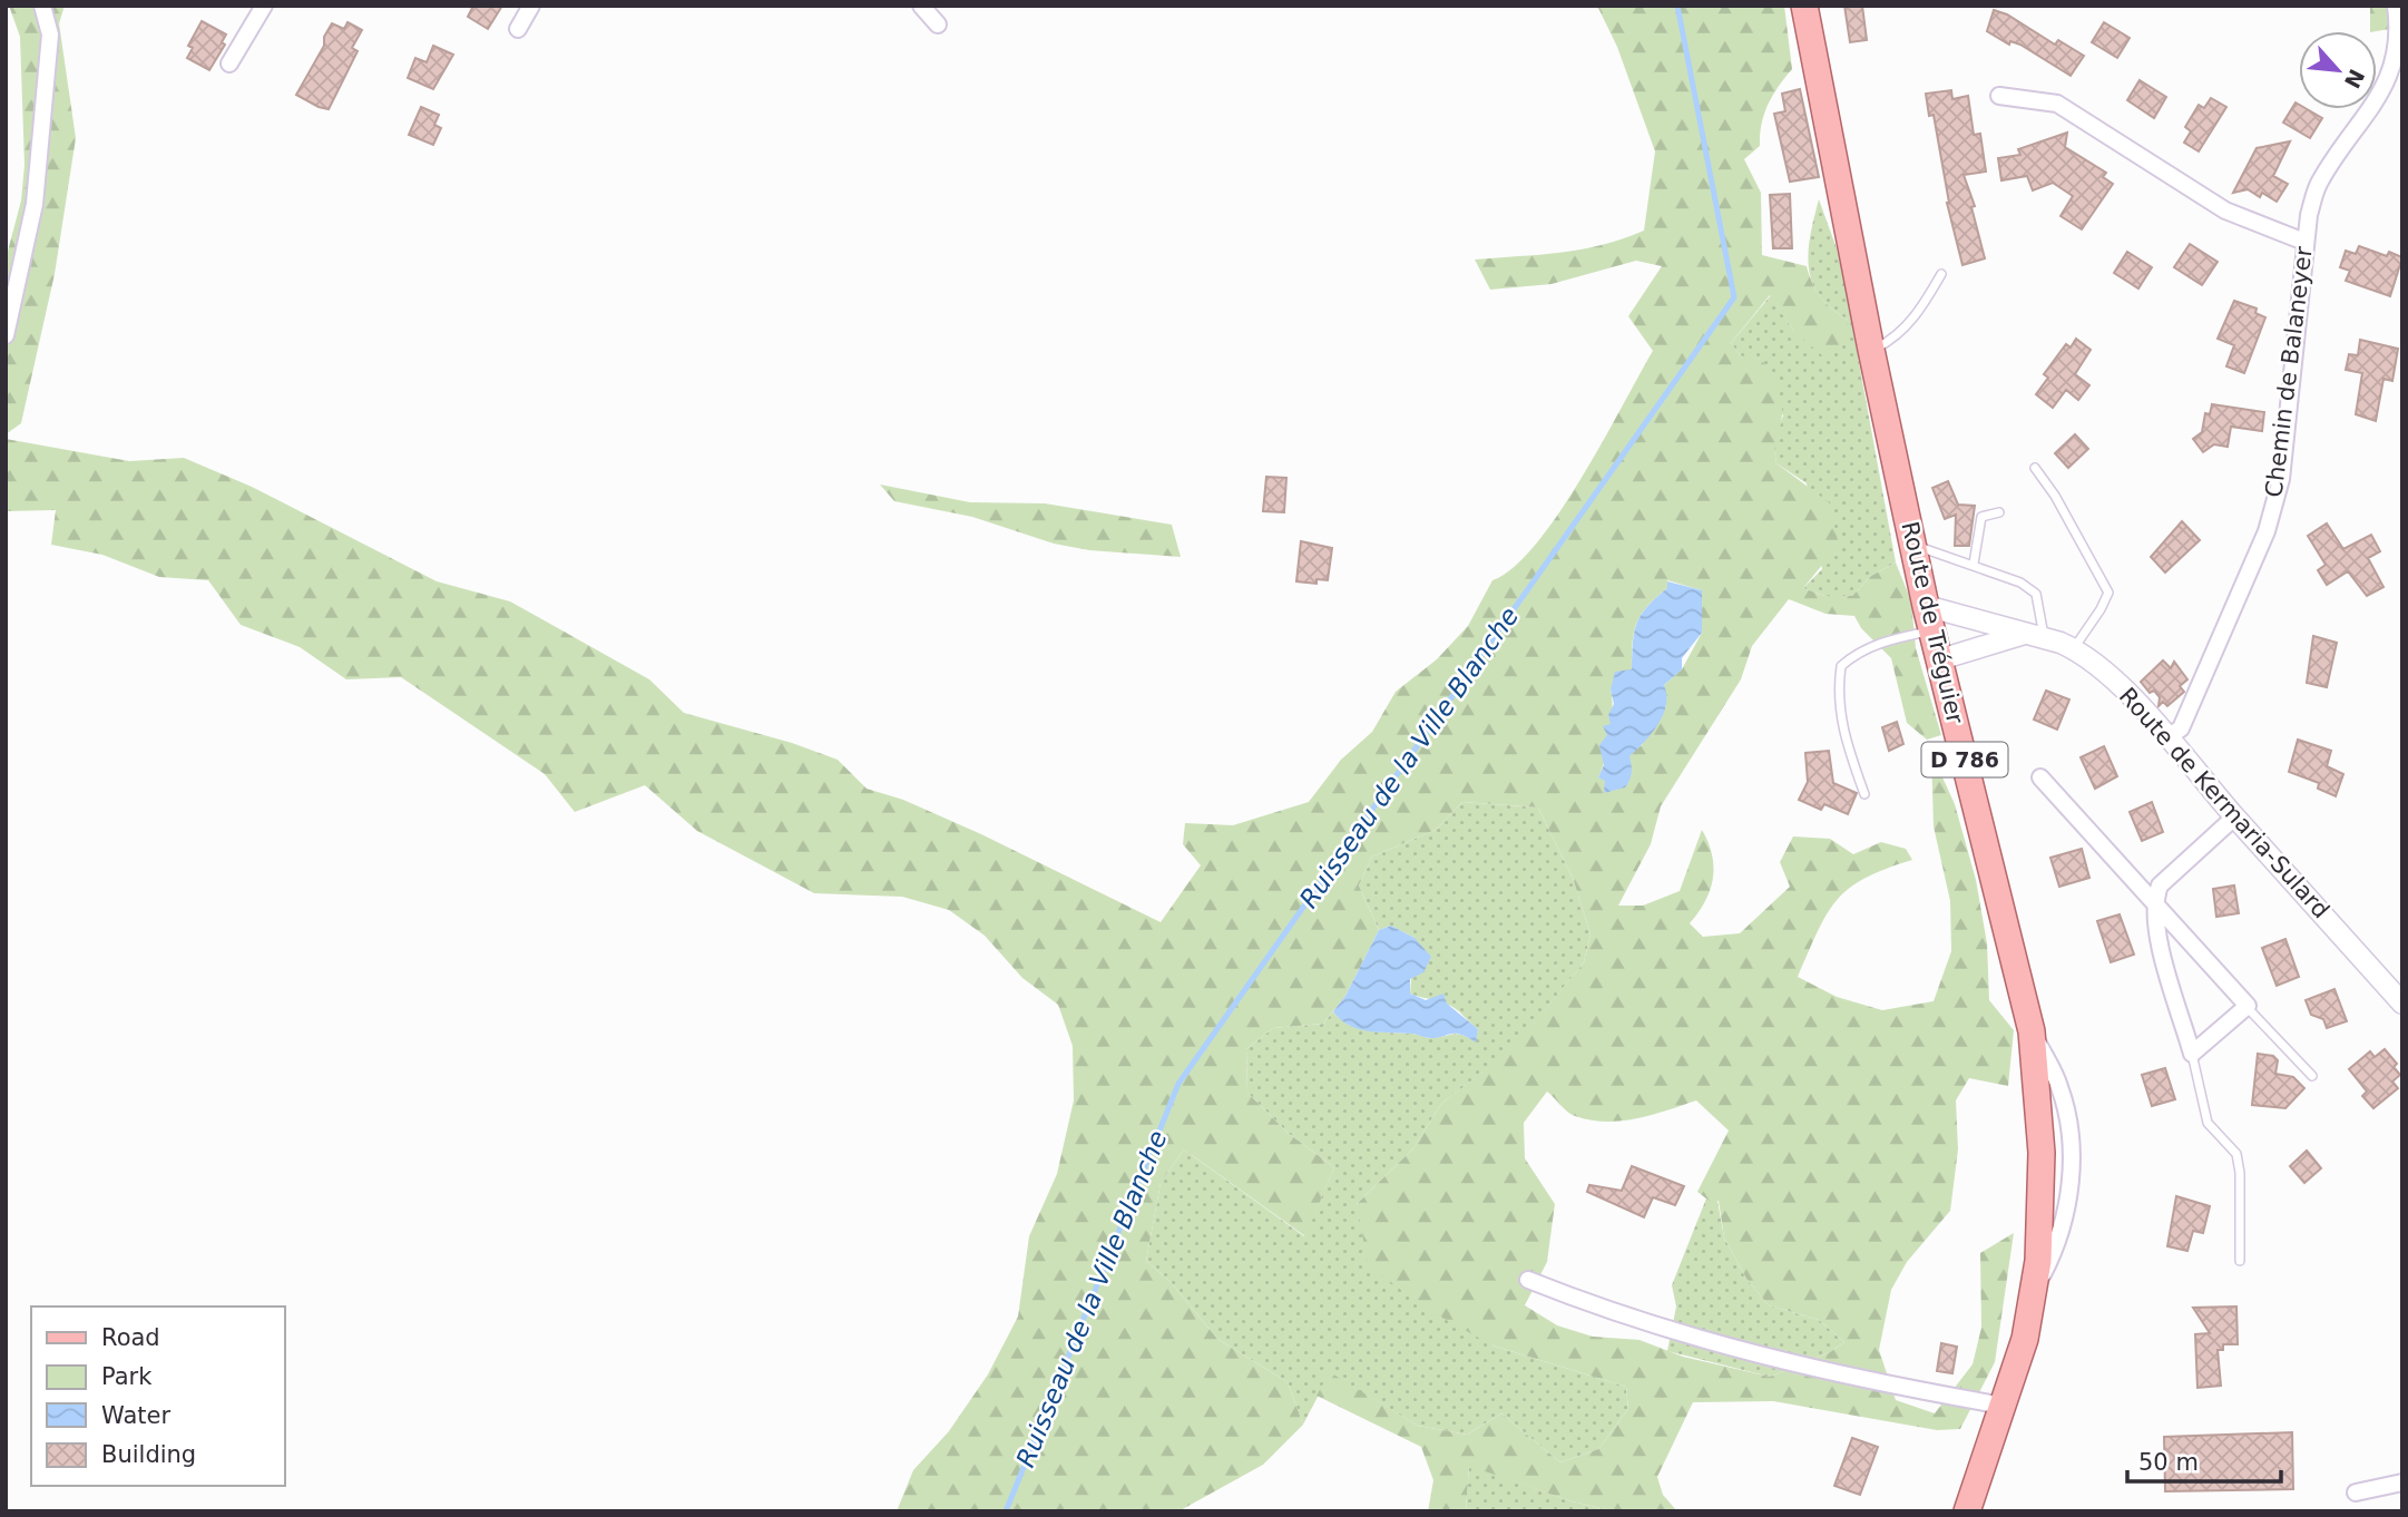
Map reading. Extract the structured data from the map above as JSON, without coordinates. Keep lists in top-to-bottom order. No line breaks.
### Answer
{"streets":{"main road":["Route de Tréguier","D 786"],"street":["Chemin de Balaneyer","Route de Kermaria-Sulard"]},"crossings":[["Chemin de Balaneyer","Route de Kermaria-Sulard"],["Route de Tréguier","Route de Kermaria-Sulard"]],"water":["Ruisseau de la Ville Blanche"],"legend":["Road","Park","Water","Building"],"scale_bar":"50 m","north":"bottom right"}
